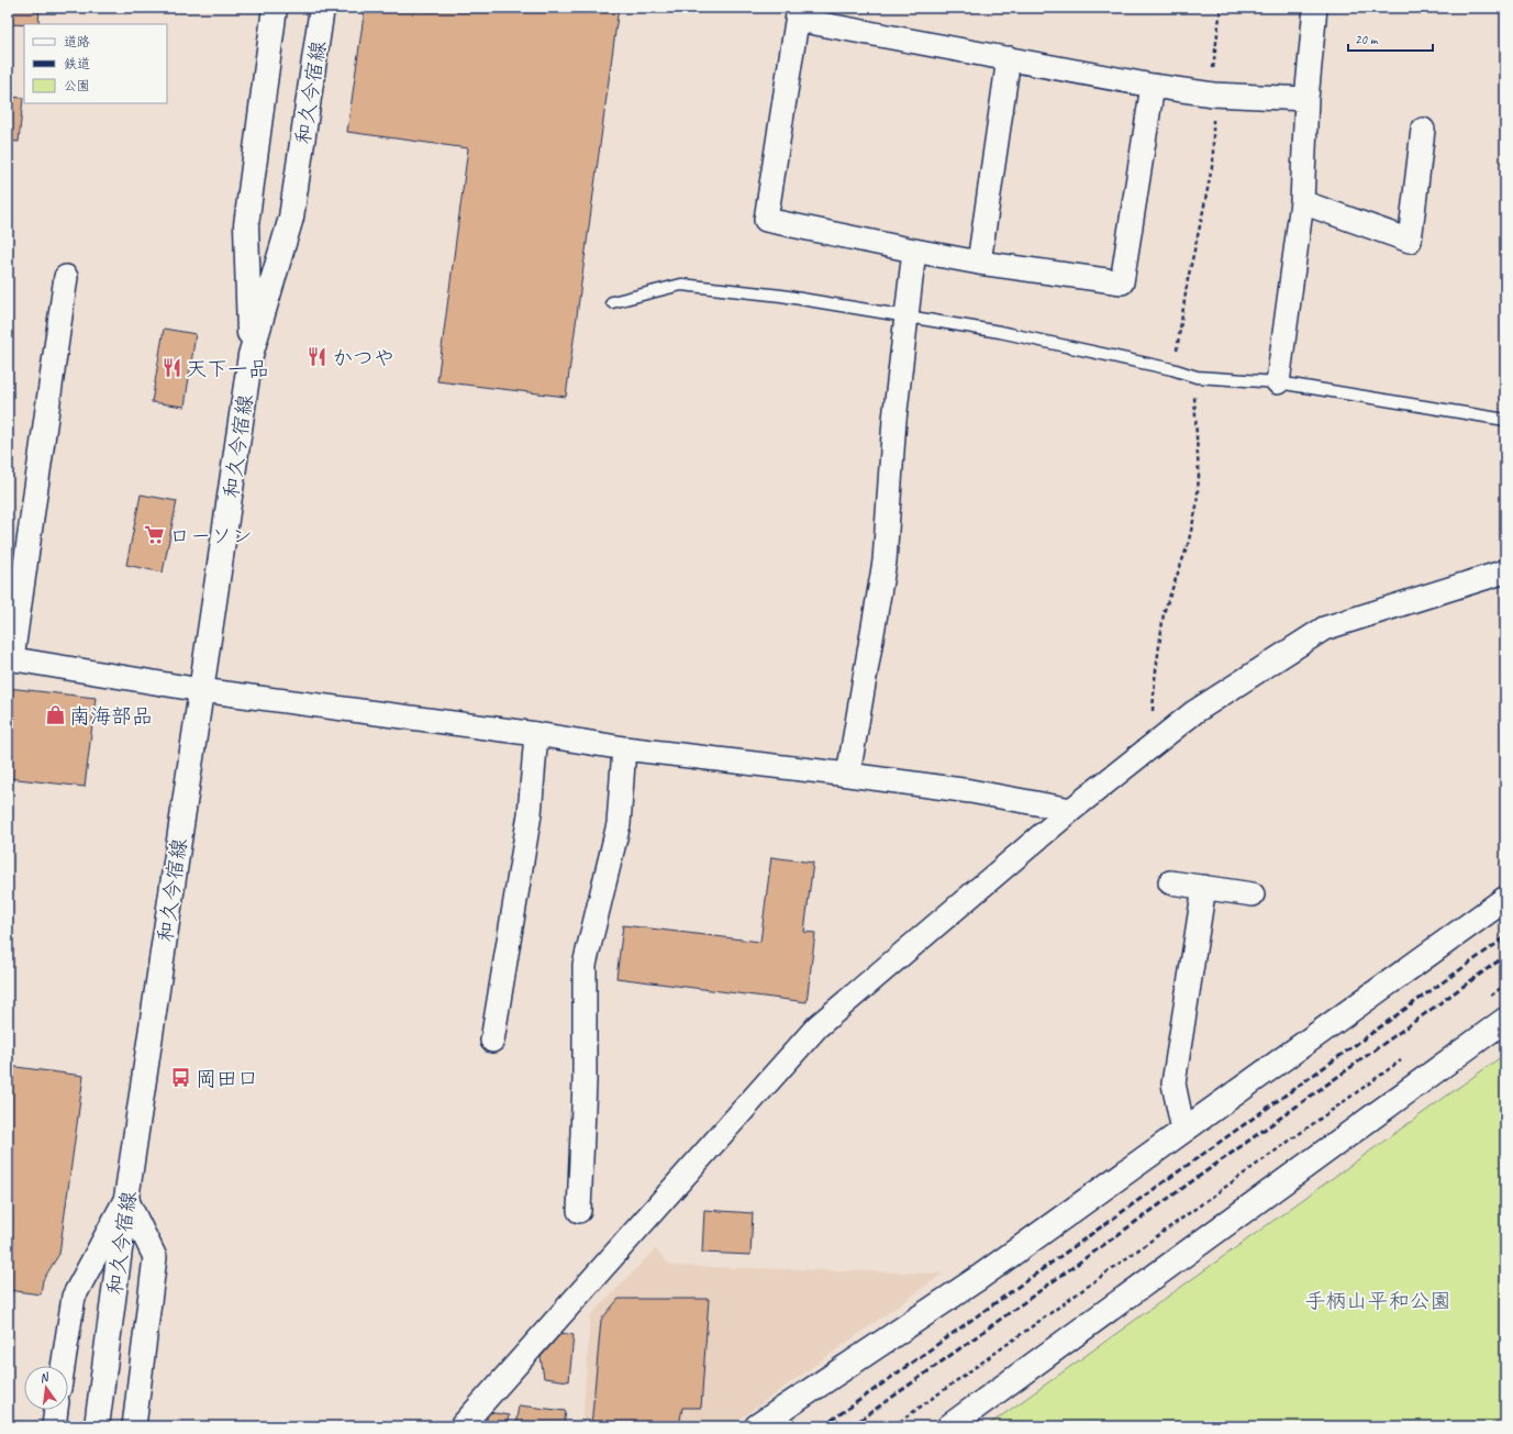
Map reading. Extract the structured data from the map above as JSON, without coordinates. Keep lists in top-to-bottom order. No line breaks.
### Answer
{"streets":{"main road":["和久今宿線"]},"parks":["手柄山平和公園"],"places":{"restaurant":["かつや","天下一品"],"supermarket":["ローソン"],"shop":["南海部品"],"bus stop":["岡田口"]},"legend":["道路","鉄道","公園"],"scale_bar":"20 m","north":"top"}
